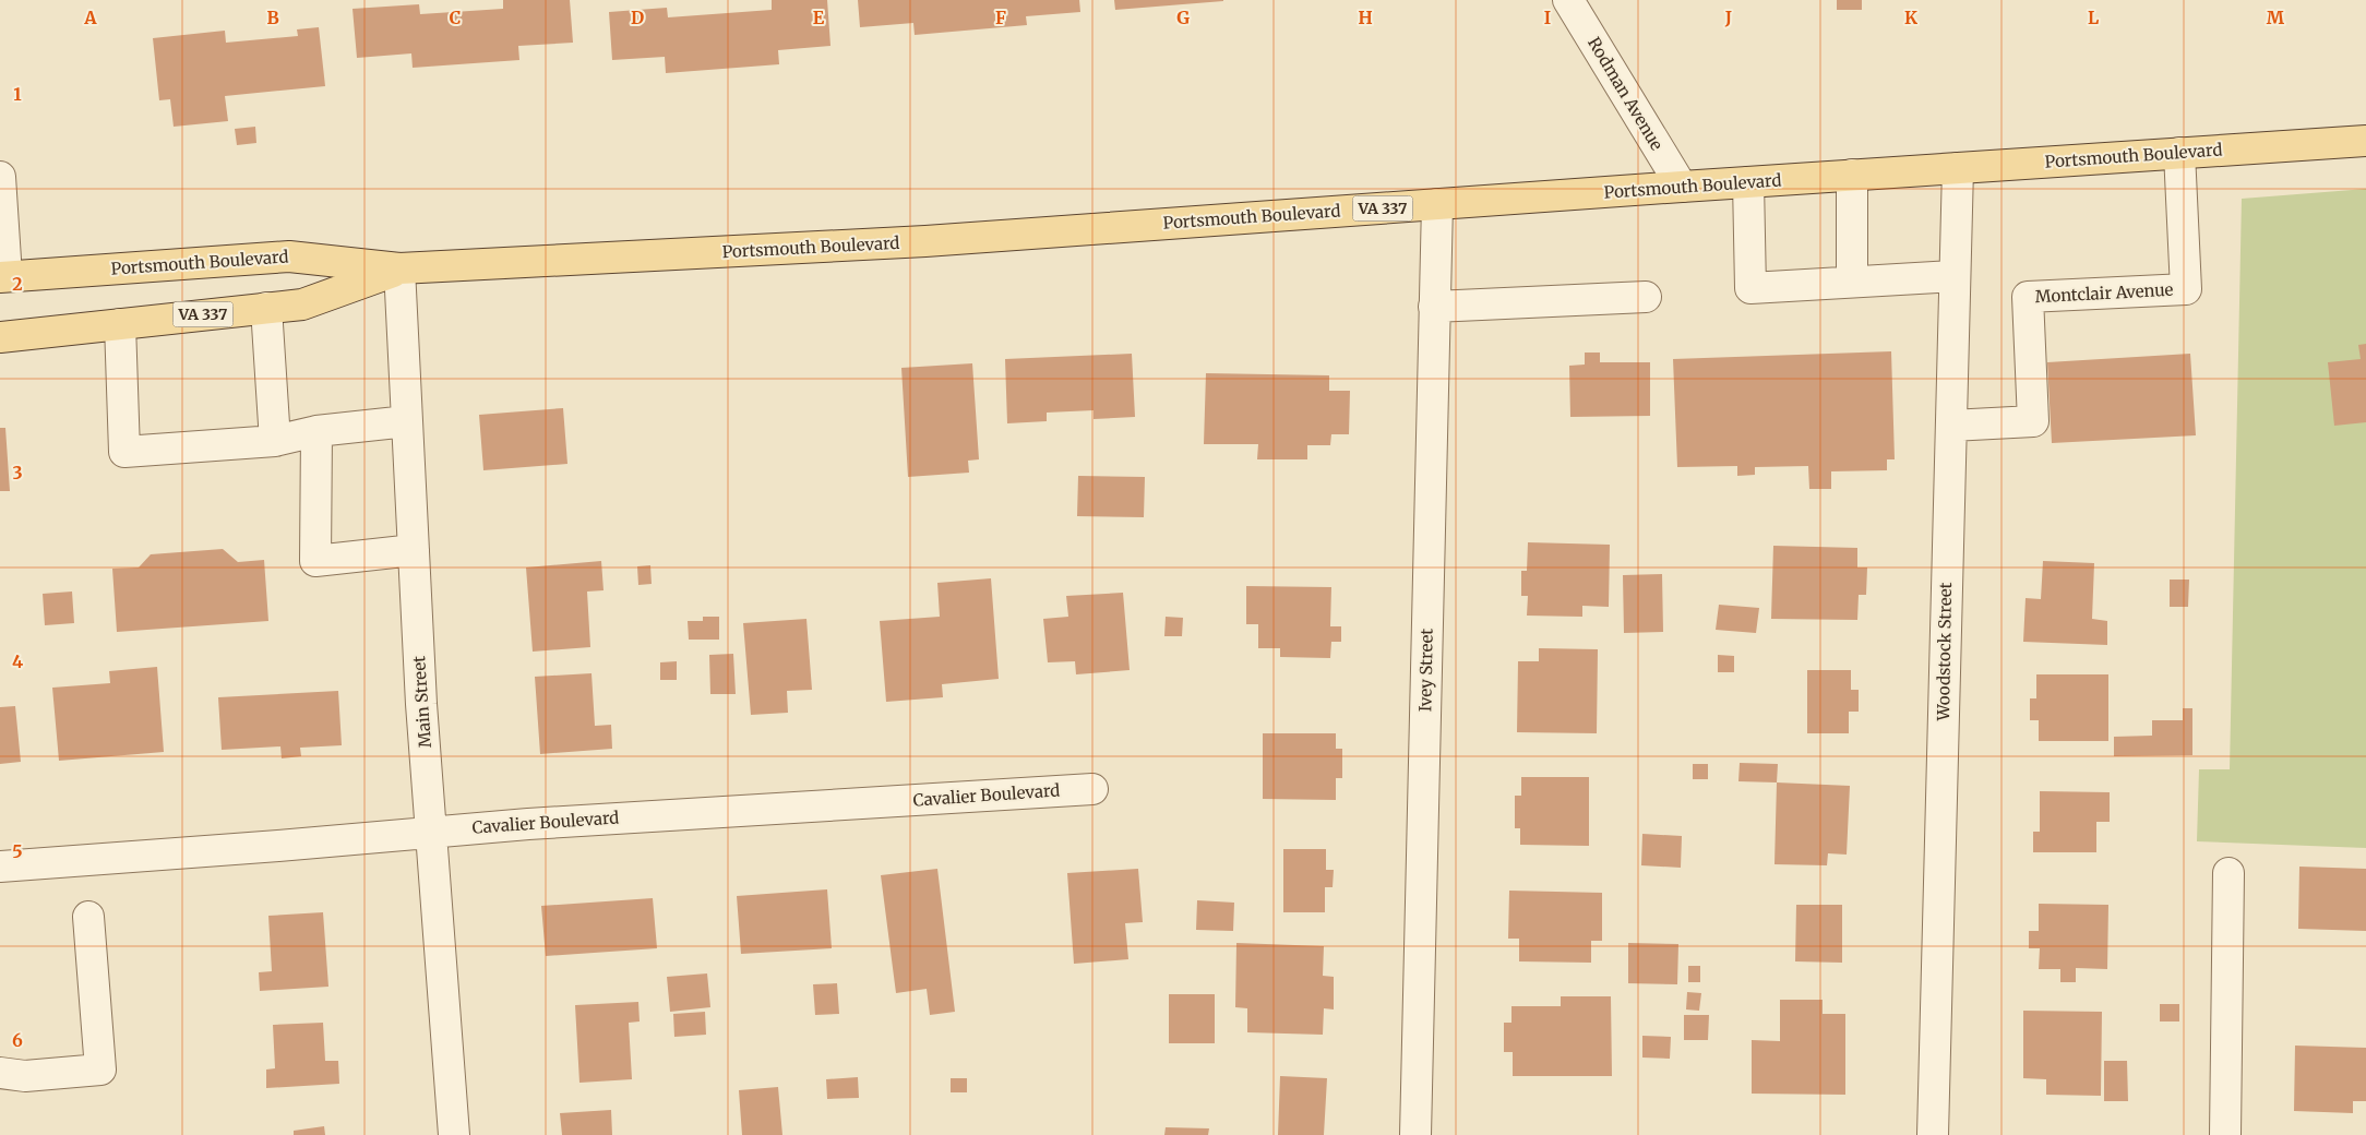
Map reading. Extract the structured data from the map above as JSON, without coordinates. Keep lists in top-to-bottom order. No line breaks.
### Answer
{"streets":{"main road":["Portsmouth Boulevard","VA 337"],"street":["Rodman Avenue","Montclair Avenue","Woodstock Street","Ivey Street","Main Street","Cavalier Boulevard"]},"crossings":[["Rodman Avenue","Portsmouth Boulevard"],["Portsmouth Boulevard","Montclair Avenue"],["Portsmouth Boulevard","Woodstock Street"],["Portsmouth Boulevard","Ivey Street"],["Portsmouth Boulevard","Main Street"],["Montclair Avenue","Woodstock Street"],["Main Street","Cavalier Boulevard"]],"grid":{"columns":["A","B","C","D","E","F","G","H","I","J","K","L","M"],"rows":["1","2","3","4","5","6"]}}
